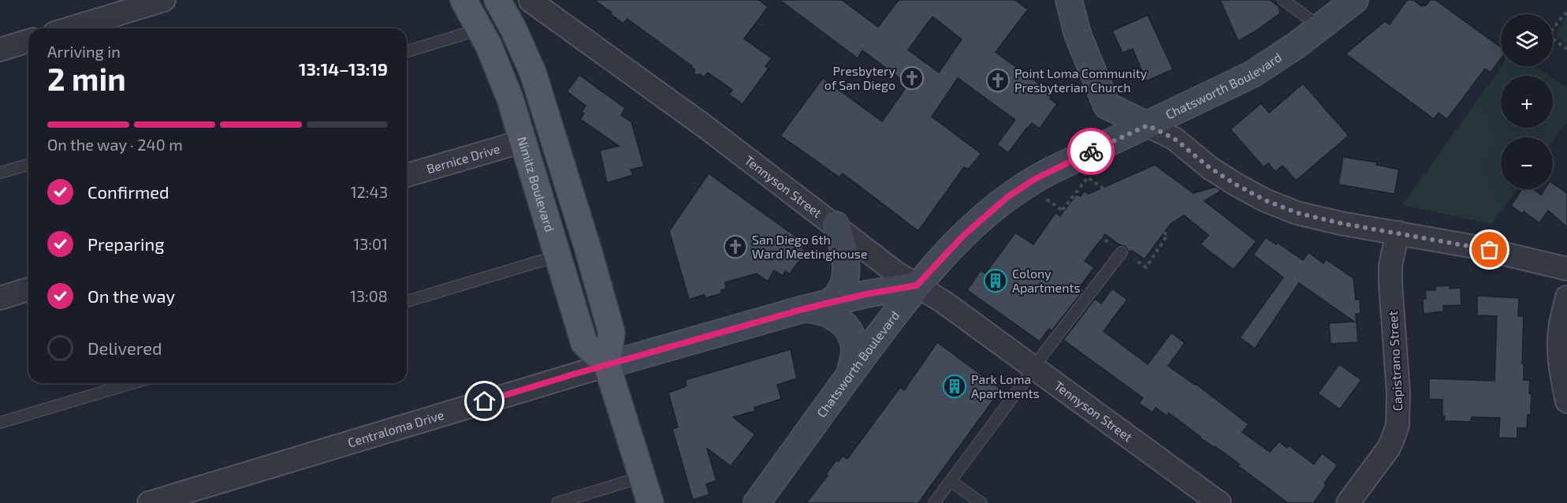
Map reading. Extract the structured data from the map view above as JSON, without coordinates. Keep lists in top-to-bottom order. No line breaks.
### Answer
{"streets":{"main road":["Chatsworth Boulevard","Nimitz Boulevard","Centraloma Drive"],"street":["Bernice Drive","Tennyson Street","Capistrano Street"]},"crossings":[["Chatsworth Boulevard","Tennyson Street"],["Chatsworth Boulevard","Centraloma Drive"],["Bernice Drive","Nimitz Boulevard"],["Nimitz Boulevard","Centraloma Drive"],["Tennyson Street","Centraloma Drive"]],"places":{"church":["Presbytery of San Diego","Point Loma Community Presbyterian Church","San Diego 6th Ward Meetinghouse"],"building":["Colony Apartments","Park Loma Apartments"]},"page":{"map_buttons":["+","−"],"heading":["2 min","Arriving in","13:14–13:19"],"bar":"On the way · 240 m","list":[["Confirmed","12:43"],["Preparing","13:01"],["On the way","13:08"],"Delivered"]}}
